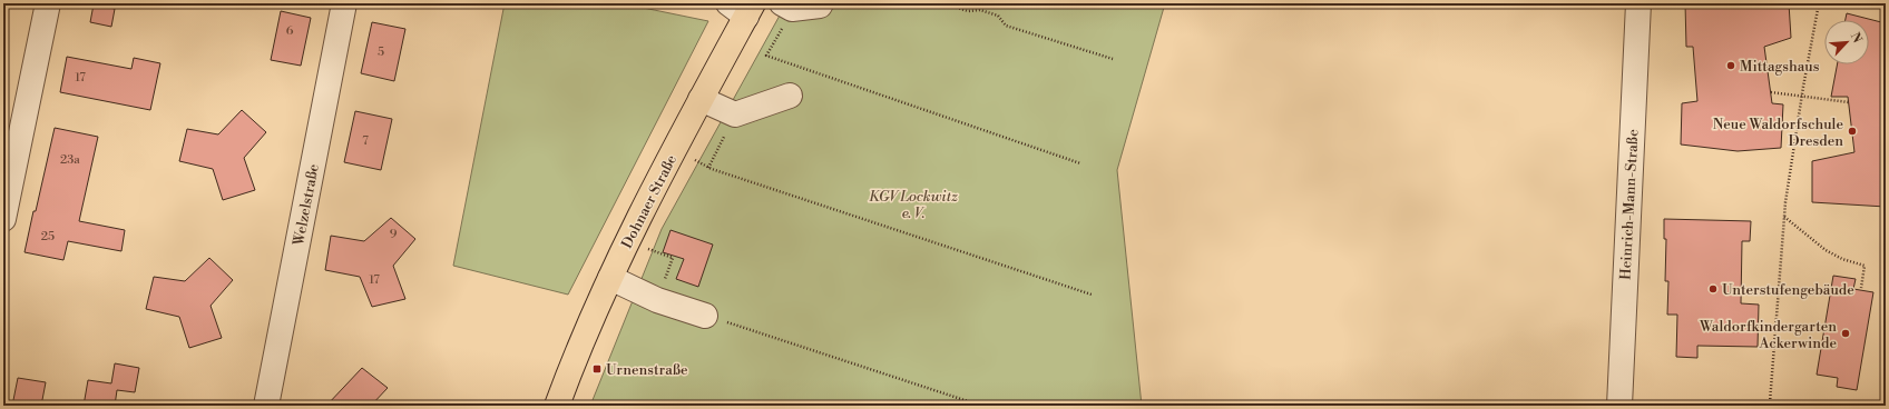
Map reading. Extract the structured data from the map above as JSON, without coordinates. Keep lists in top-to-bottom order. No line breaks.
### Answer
{"streets":{"main road":["Dohnaer Straße"],"street":["Welzelstraße","Heinrich-Mann-Straße"]},"parks":["KGV Lockwitz e. V."],"places":{"other":["Mittagshaus","Neue Waldorfschule Dresden","Unterstufengebäude","Waldorfkindergarten Ackerwinde"],"transit":["Urnenstraße"]},"house_numbers":["6","5","17","7","23a","9","25","17"],"north":"top right"}
